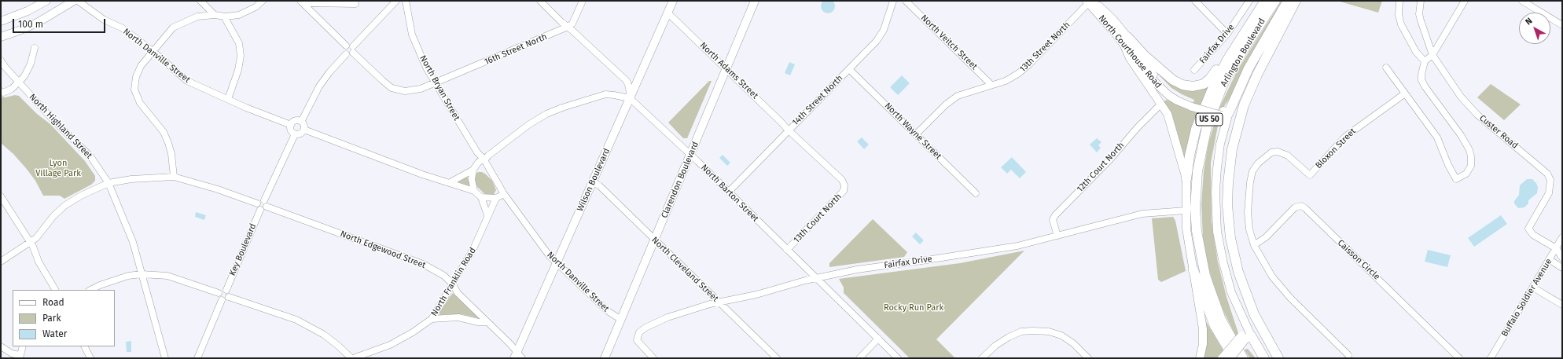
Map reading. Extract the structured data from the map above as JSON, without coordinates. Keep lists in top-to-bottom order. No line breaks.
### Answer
{"streets":{"highway":["Arlington Boulevard","US 50"],"main road":["North Courthouse Road","Wilson Boulevard","Clarendon Boulevard"],"street":["North Veitch Street","Fairfax Drive","13th Street North","16th Street North","North Danville Street","North Adams Street","North Bryan Street","14th Street North","North Highland Street","North Wayne Street","Custer Road","Bloxon Street","12th Court North","North Barton Street","13th Court North","Key Boulevard","North Edgewood Street","Caisson Circle","North Cleveland Street","North Franklin Road","Buffalo Soldier Avenue"]},"crossings":[["North Veitch Street","13th Street North"],["Fairfax Drive","12th Court North"],["Fairfax Drive","North Barton Street"],["Fairfax Drive","North Cleveland Street"],["13th Street North","North Courthouse Road"],["13th Street North","North Wayne Street"],["16th Street North","North Bryan Street"],["North Danville Street","North Bryan Street"],["North Danville Street","Wilson Boulevard"],["North Danville Street","Clarendon Boulevard"],["North Danville Street","Key Boulevard"],["North Adams Street","14th Street North"],["North Adams Street","Wilson Boulevard"],["North Adams Street","Clarendon Boulevard"],["North Adams Street","13th Court North"],["14th Street North","North Wayne Street"],["14th Street North","North Barton Street"],["Custer Road","Buffalo Soldier Avenue"],["Bloxon Street","Caisson Circle"],["Wilson Boulevard","North Barton Street"],["Wilson Boulevard","North Edgewood Street"],["Wilson Boulevard","North Cleveland Street"],["Clarendon Boulevard","North Barton Street"],["Clarendon Boulevard","North Cleveland Street"],["North Barton Street","13th Court North"],["Key Boulevard","North Edgewood Street"],["North Edgewood Street","North Franklin Road"]],"parks":["Lyon Village Park","Rocky Run Park"],"legend":["Road","Park","Water"],"scale_bar":"100 m","north":"top left"}
